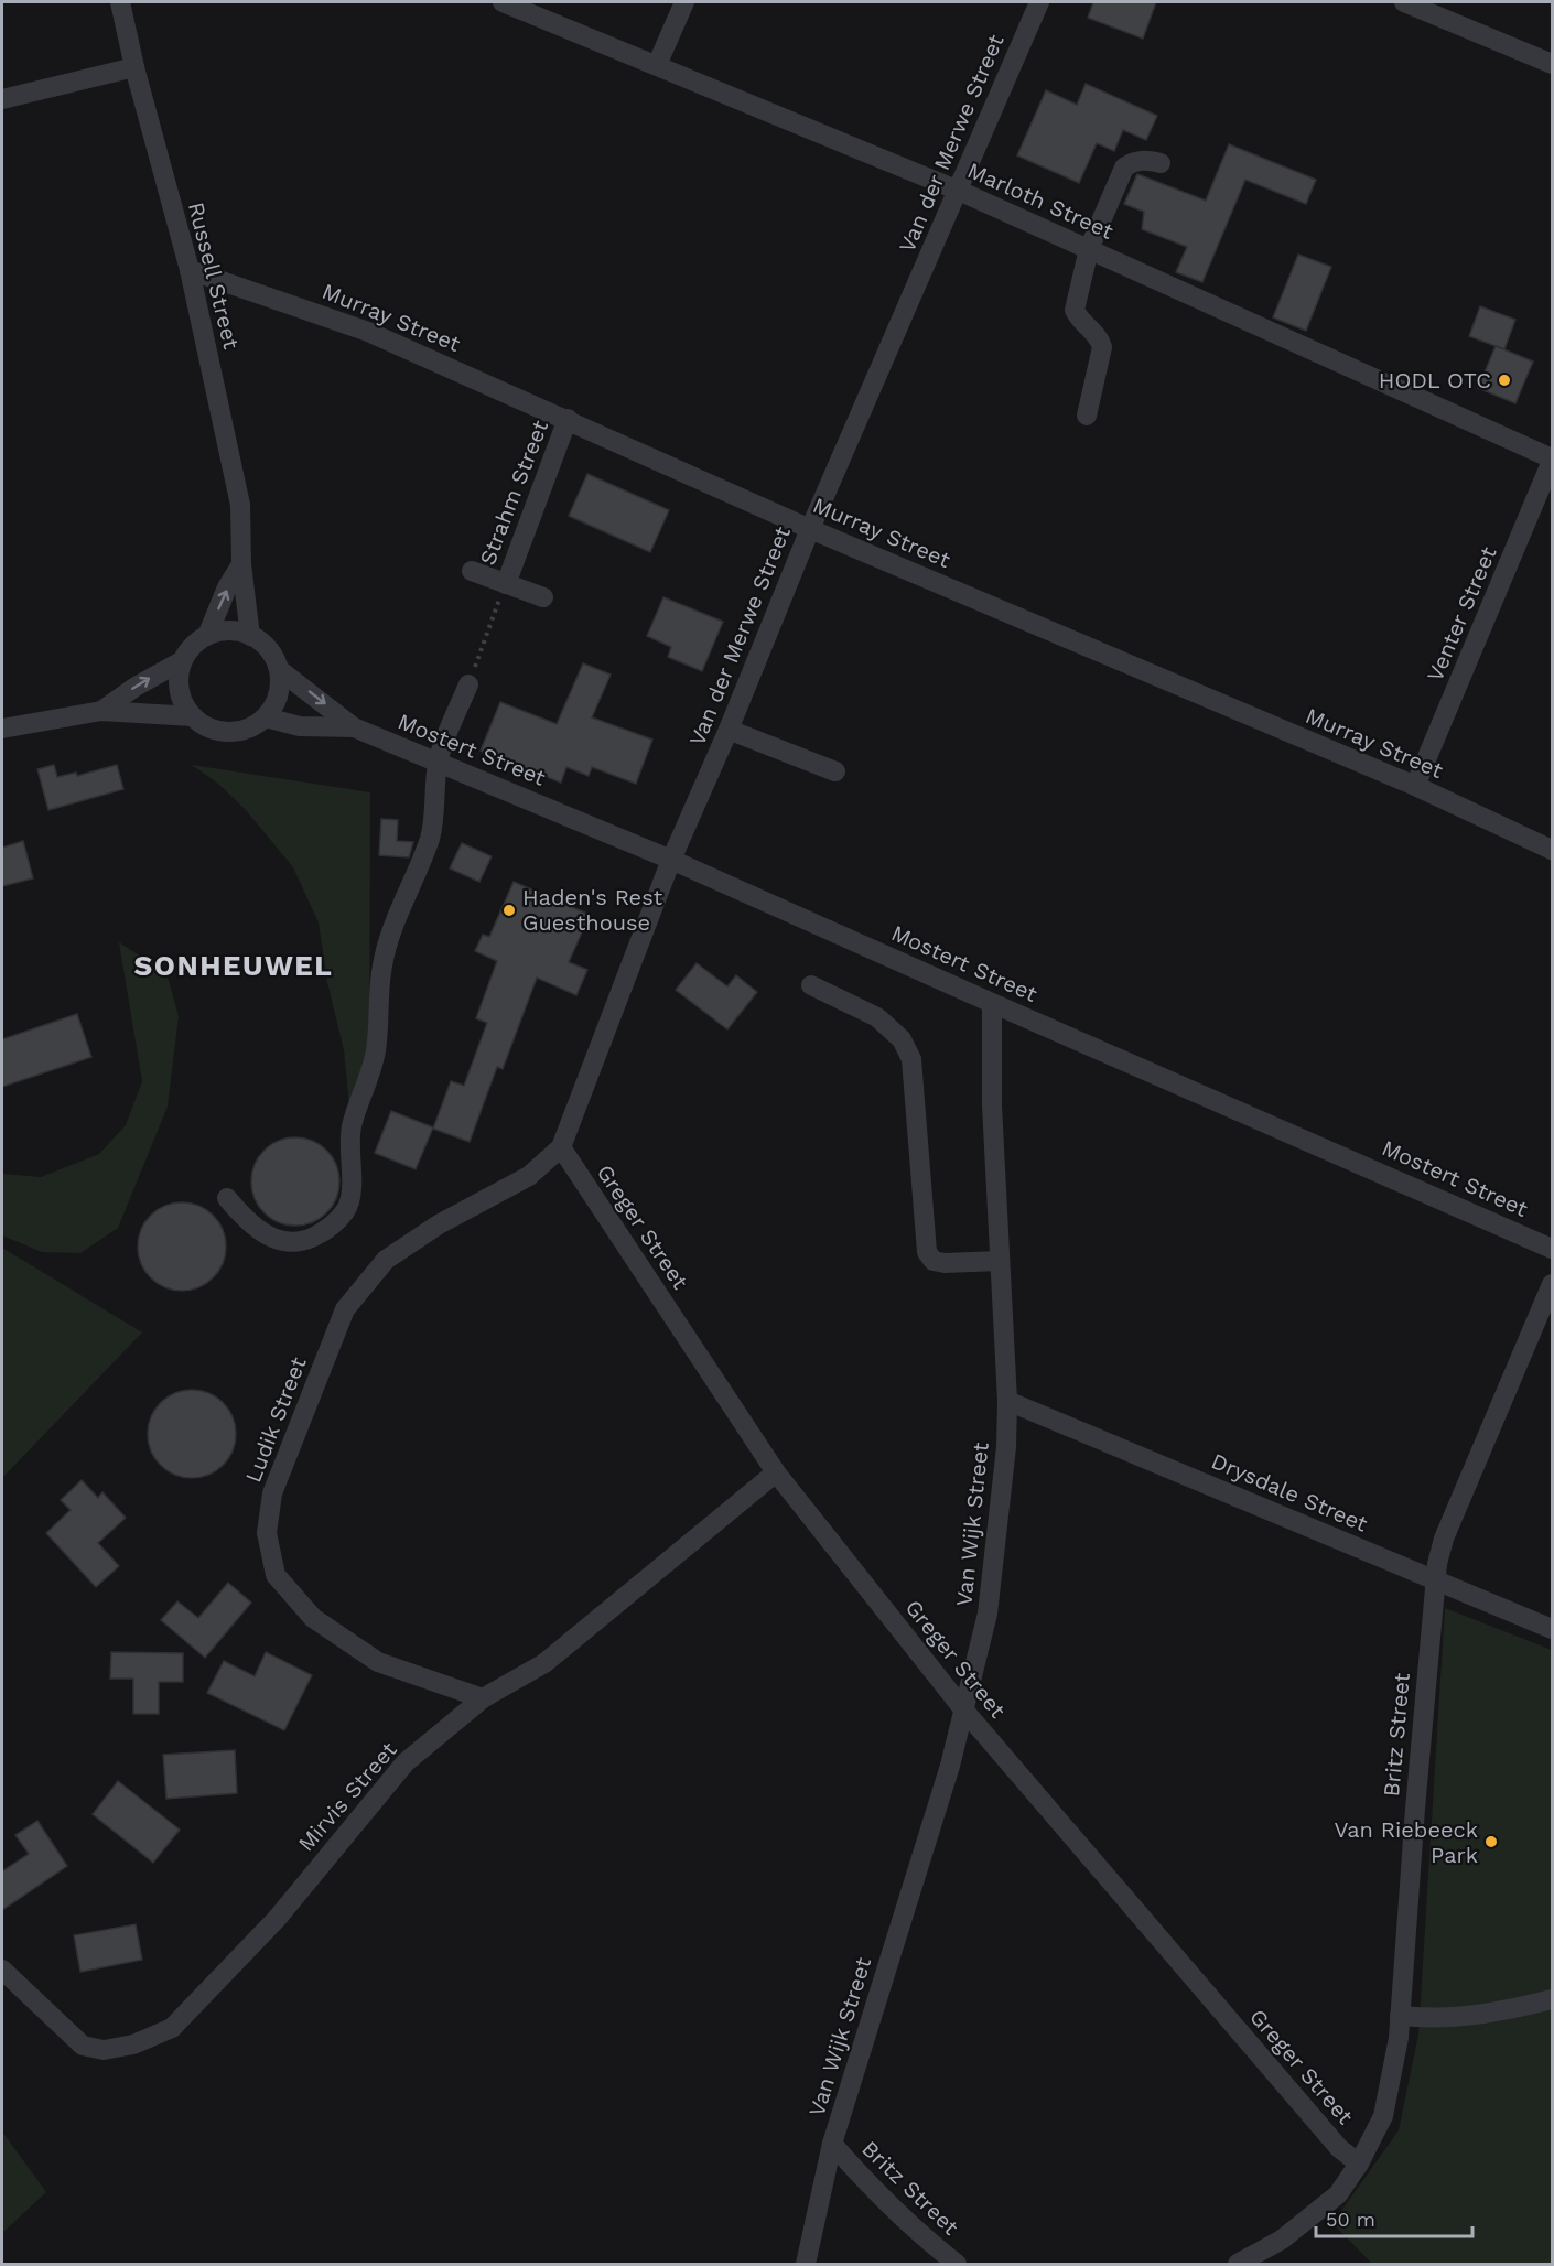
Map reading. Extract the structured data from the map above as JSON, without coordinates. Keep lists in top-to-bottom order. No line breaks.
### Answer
{"streets":{"street":["Van der Merwe Street","Marloth Street","Russell Street","Murray Street","Strahm Street","Venter Street","Mostert Street","Greger Street","Ludik Street","Drysdale Street","Van Wijk Street","Britz Street","Mirvis Street"]},"crossings":[["Van der Merwe Street","Marloth Street"],["Van der Merwe Street","Murray Street"],["Van der Merwe Street","Mostert Street"],["Van der Merwe Street","Greger Street"],["Van der Merwe Street","Ludik Street"],["Marloth Street","Venter Street"],["Russell Street","Murray Street"],["Russell Street","Mostert Street"],["Murray Street","Strahm Street"],["Murray Street","Venter Street"],["Mostert Street","Van Wijk Street"],["Greger Street","Ludik Street"],["Greger Street","Van Wijk Street"],["Greger Street","Britz Street"],["Greger Street","Mirvis Street"],["Ludik Street","Mirvis Street"],["Drysdale Street","Van Wijk Street"],["Drysdale Street","Britz Street"],["Van Wijk Street","Britz Street"]],"districts":["SONHEUWEL"],"places":["HODL OTC","Haden's Rest Guesthouse","Van Riebeeck Park"],"scale_bar":"50 m"}
